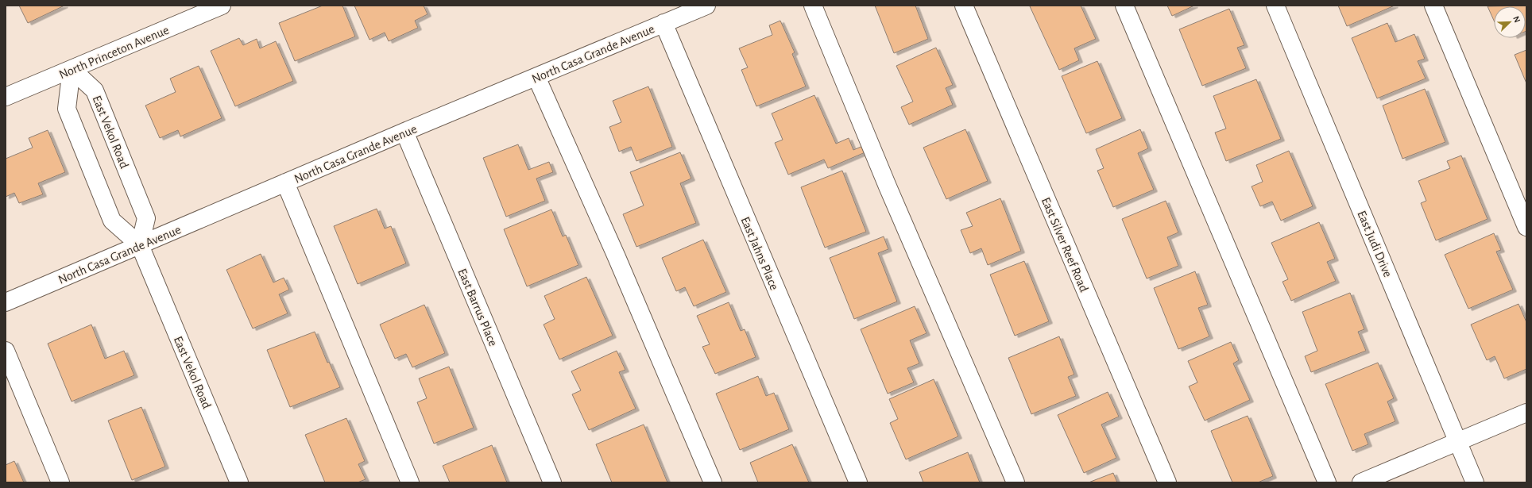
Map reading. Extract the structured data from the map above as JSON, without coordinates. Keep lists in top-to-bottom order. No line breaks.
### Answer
{"streets":{"street":["North Princeton Avenue","North Casa Grande Avenue","East Vekol Road","East Judi Drive","East Silver Reef Road","East Jahns Place","East Barrus Place"]},"crossings":[["North Princeton Avenue","East Vekol Road"],["North Casa Grande Avenue","East Vekol Road"],["North Casa Grande Avenue","East Jahns Place"],["North Casa Grande Avenue","East Barrus Place"]],"north":"top right"}
